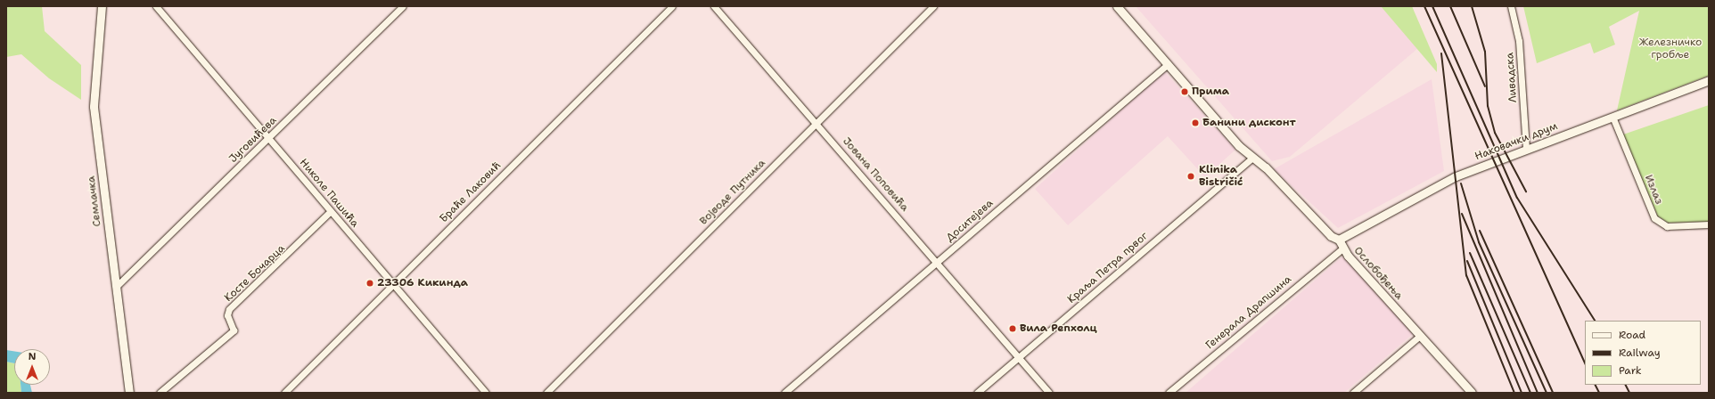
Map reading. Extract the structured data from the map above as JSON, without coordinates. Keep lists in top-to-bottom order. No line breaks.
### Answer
{"streets":{"main road":["Наковачки друм","Семлачка","Ослобођења"],"street":["Ливадска","Југовићева","Јована Поповића","Излаз","Браће Лаковић","Војводе Путника","Николе Пашића","Доситејева","Краља Петра првог","Косте Бочарца","Генерала Драпшина"]},"crossings":[["Ливадска","Наковачки друм"],["Југовићева","Николе Пашића"],["Југовићева","Семлачка"],["Наковачки друм","Излаз"],["Наковачки друм","Ослобођења"],["Јована Поповића","Војводе Путника"],["Јована Поповића","Доситејева"],["Јована Поповића","Краља Петра првог"],["Браће Лаковић","Николе Пашића"],["Николе Пашића","Косте Бочарца"],["Ослобођења","Генерала Драпшина"]],"parks":["Железничко гробље"],"places":["Прима","Банини дисконт","Klinika Bistričić","23306 Кикинда","Вила Репхолц"],"legend":["Road","Railway","Park"],"north":"top"}
